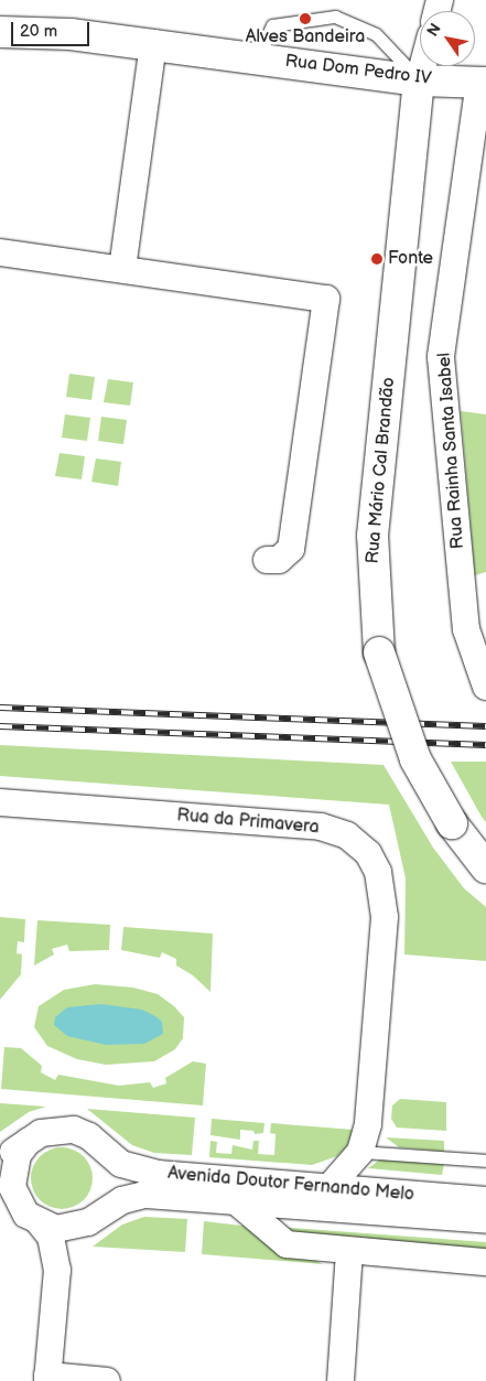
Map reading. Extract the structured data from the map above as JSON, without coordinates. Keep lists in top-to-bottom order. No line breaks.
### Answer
{"streets":{"street":["Rua Dom Pedro IV","Rua Rainha Santa Isabel","Rua Mário Cal Brandão","Rua da Primavera","Avenida Doutor Fernando Melo"]},"crossings":[["Rua Dom Pedro IV","Rua Rainha Santa Isabel"],["Rua Dom Pedro IV","Rua Mário Cal Brandão"],["Rua da Primavera","Avenida Doutor Fernando Melo"]],"places":["Alves Bandeira","Fonte"],"scale_bar":"20 m","north":"top left"}
